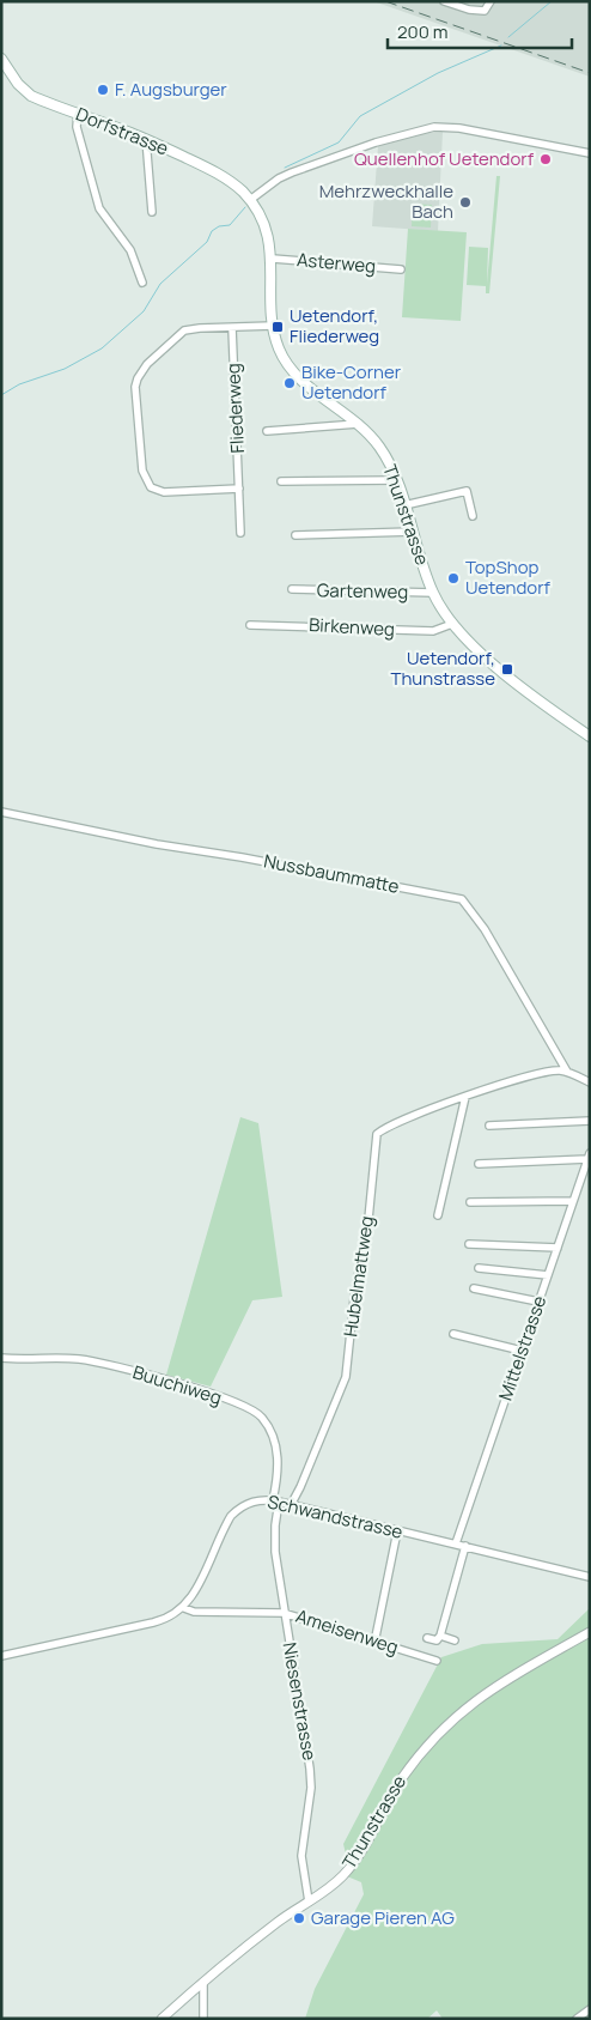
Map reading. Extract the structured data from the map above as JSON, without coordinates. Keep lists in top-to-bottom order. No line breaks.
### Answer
{"streets":{"main road":["Dorfstrasse","Thunstrasse"],"street":["Asterweg","Fliederweg","Gartenweg","Birkenweg","Nussbaummatte","Hubelmattweg","Mittelstrasse","Buuchiweg","Schwandstrasse","Ameisenweg","Niesenstrasse"]},"crossings":[["Dorfstrasse","Thunstrasse"],["Asterweg","Thunstrasse"],["Thunstrasse","Gartenweg"],["Thunstrasse","Birkenweg"],["Thunstrasse","Niesenstrasse"],["Hubelmattweg","Schwandstrasse"],["Mittelstrasse","Schwandstrasse"],["Buuchiweg","Schwandstrasse"],["Buuchiweg","Niesenstrasse"],["Schwandstrasse","Ameisenweg"],["Schwandstrasse","Niesenstrasse"],["Ameisenweg","Niesenstrasse"]],"places":{"other":["F. Augsburger","Quellenhof Uetendorf","Mehrzweckhalle Bach","Bike-Corner Uetendorf","TopShop Uetendorf","Garage Pieren AG"],"transit":["Uetendorf, Fliederweg","Uetendorf, Thunstrasse"]},"scale_bar":"200 m"}
